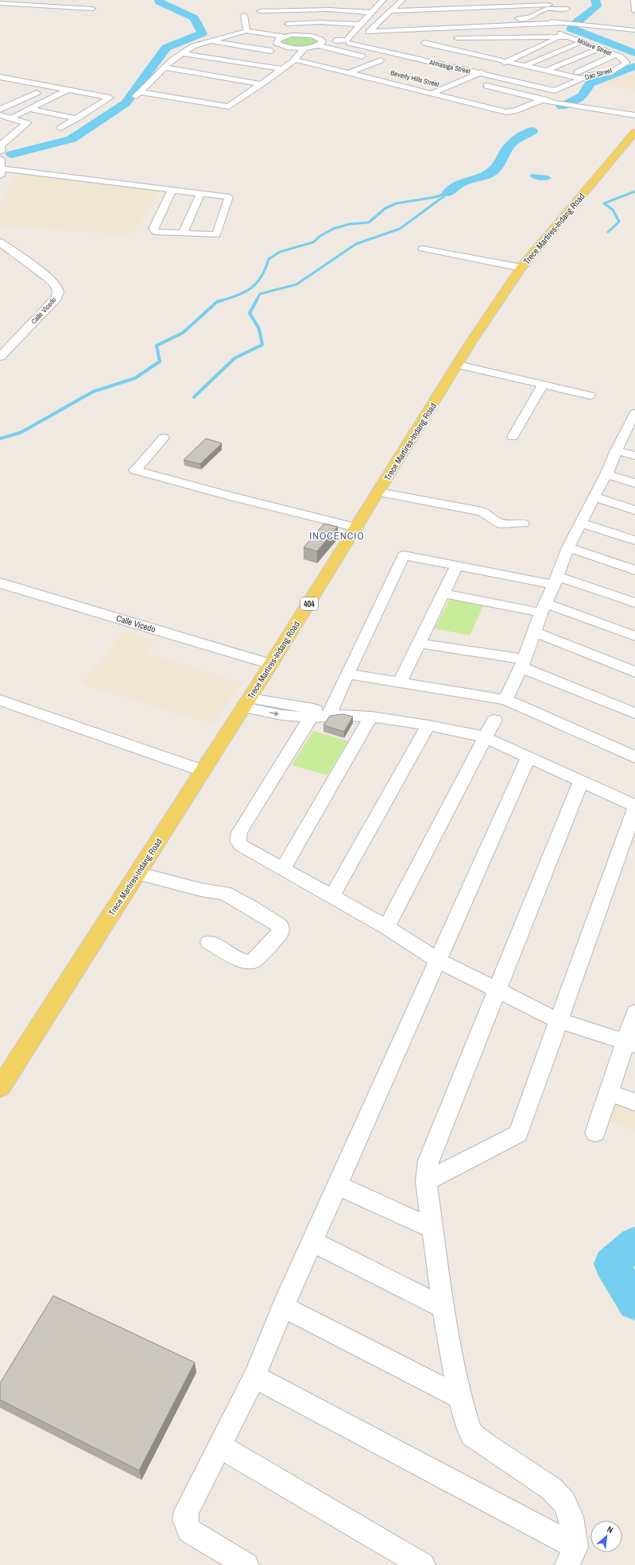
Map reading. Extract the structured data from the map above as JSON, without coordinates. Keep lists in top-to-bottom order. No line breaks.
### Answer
{"streets":{"main road":["Trece Martires-Indang Road","404"],"street":["Molave Street","Almasiga Street","Dao Street","Beverly Hills Street","Calle Vicedo"]},"crossings":[["Molave Street","Dao Street"],["Almasiga Street","Dao Street"],["Trece Martires-Indang Road","Calle Vicedo"]],"districts":["INOCENCIO"],"north":"top right"}
